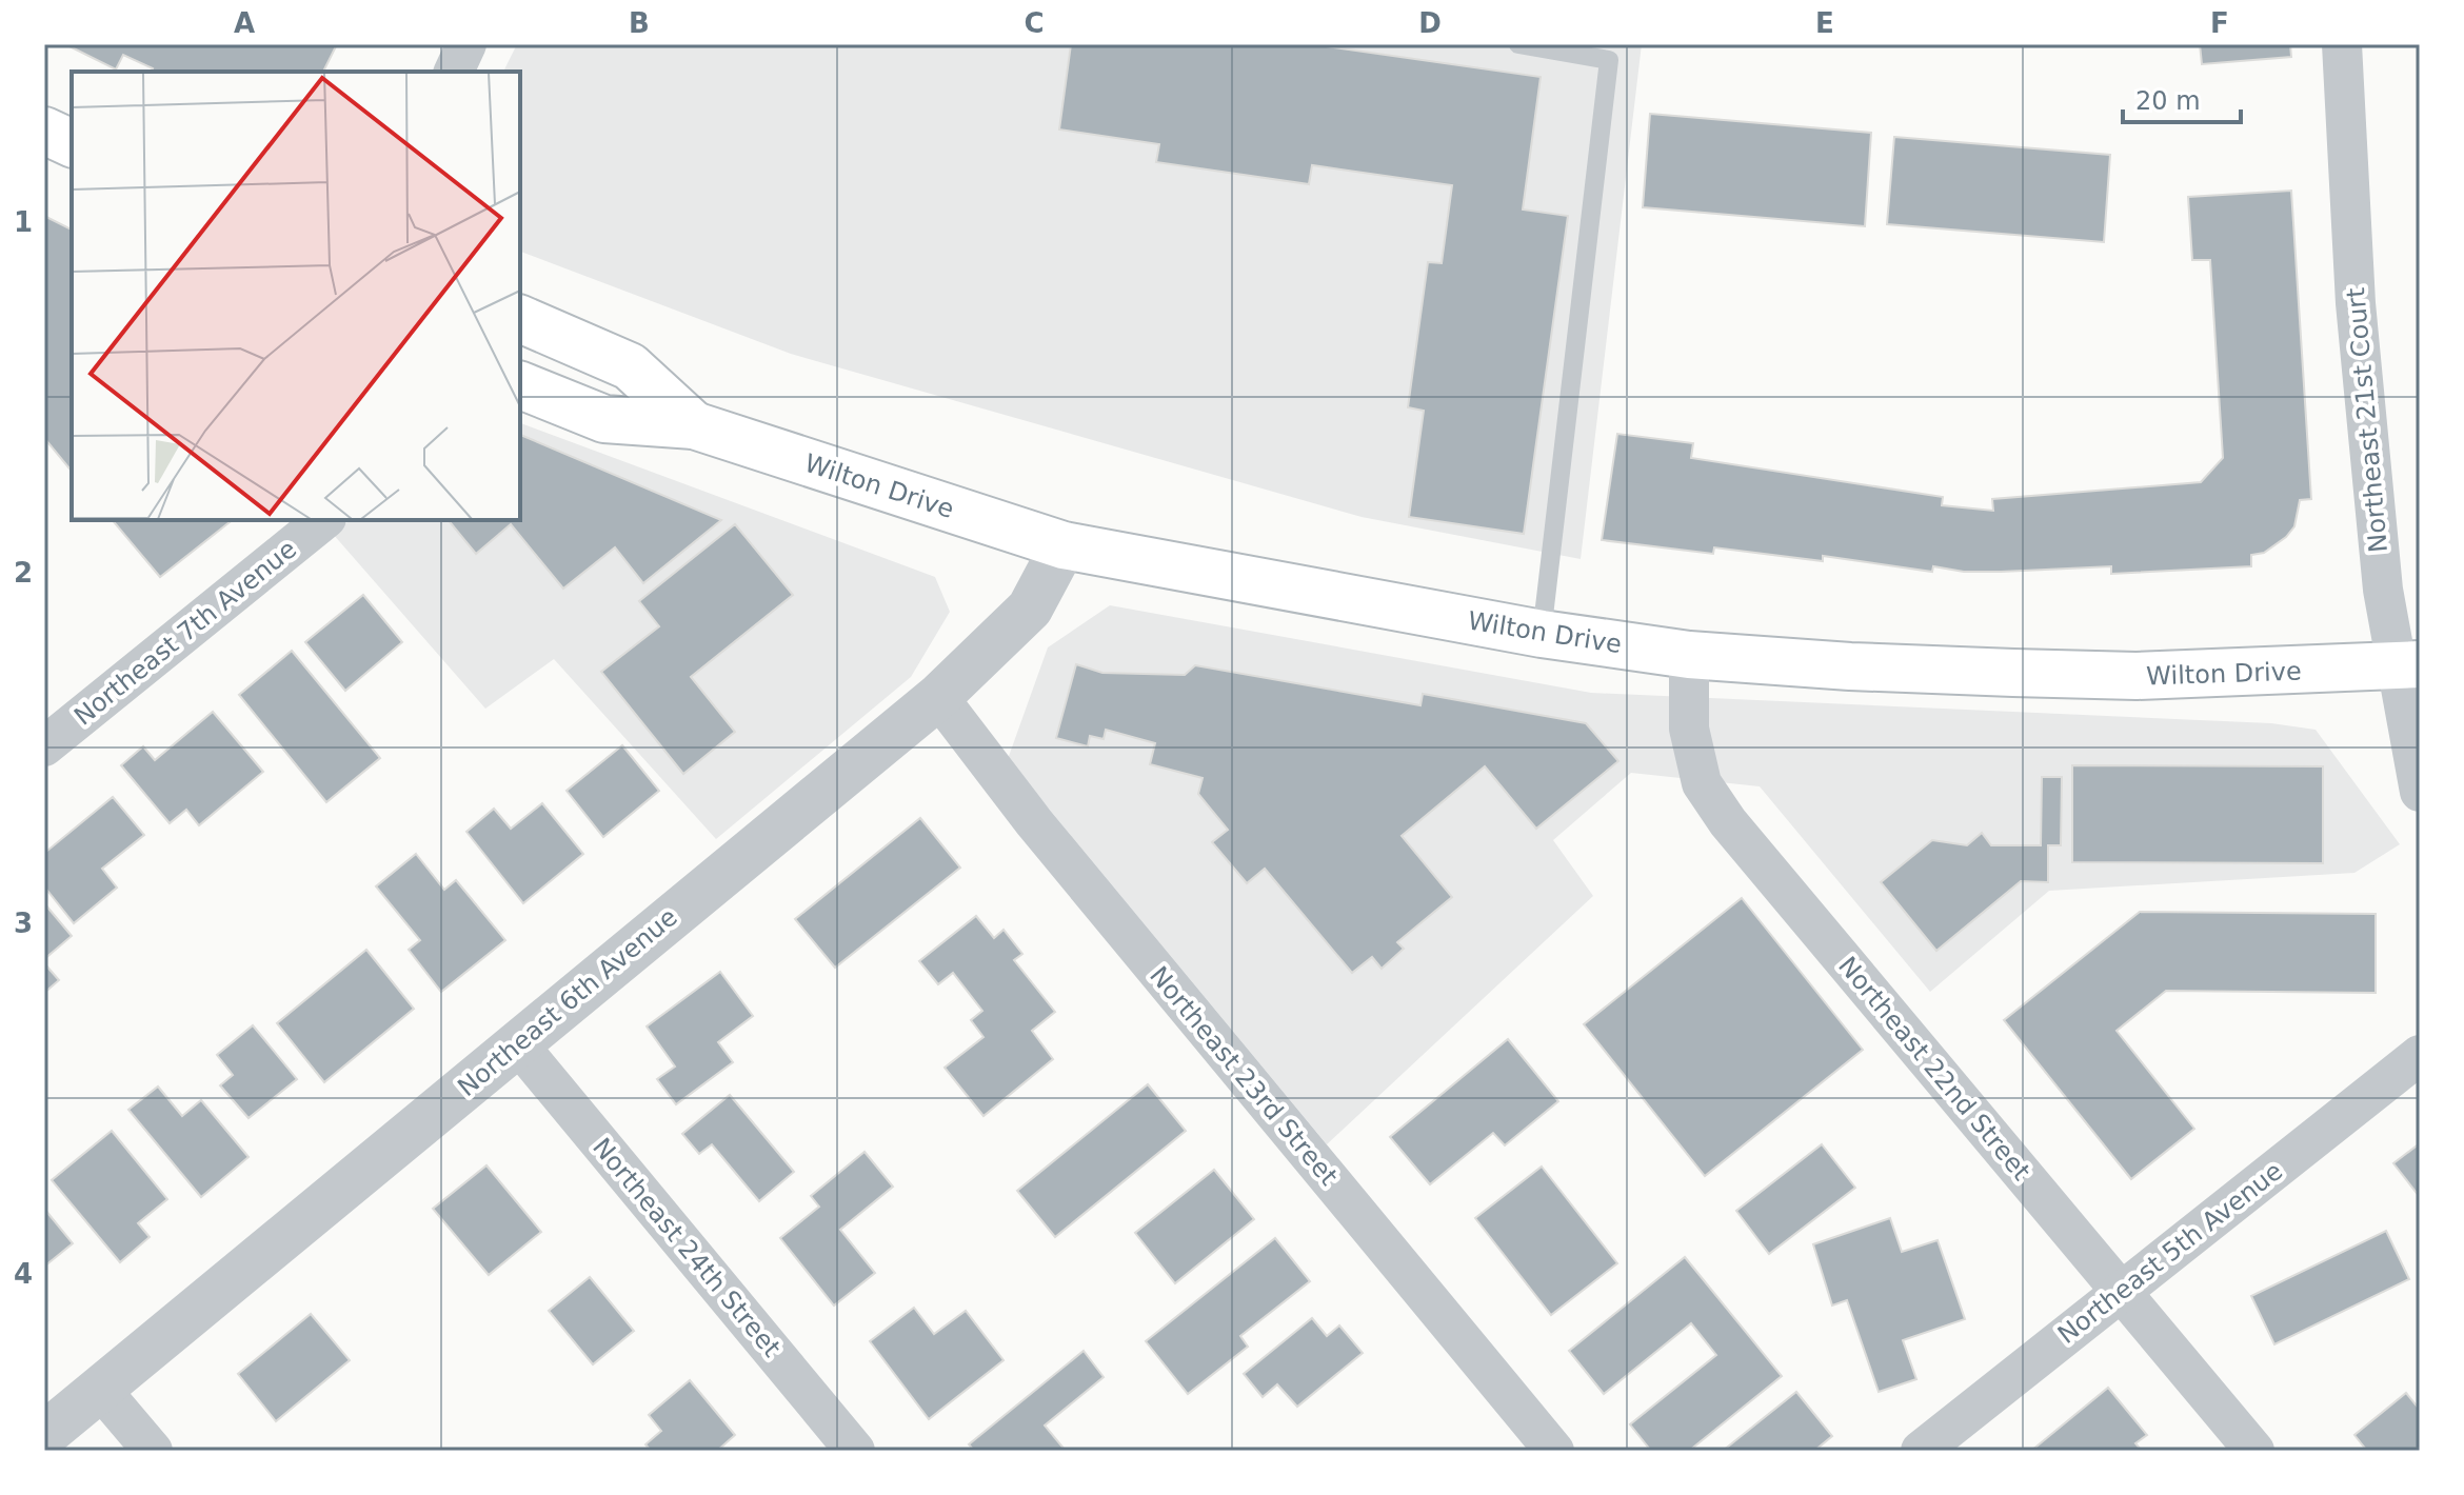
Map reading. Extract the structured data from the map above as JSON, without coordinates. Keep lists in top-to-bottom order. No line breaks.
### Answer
{"streets":{"main road":["Wilton Drive"],"street":["Northeast 21st Court","Northeast 7th Avenue","Northeast 6th Avenue","Northeast 22nd Street","Northeast 23rd Street","Northeast 24th Street","Northeast 5th Avenue"]},"crossings":[["Northeast 21st Court","Wilton Drive"],["Wilton Drive","Northeast 6th Avenue"],["Wilton Drive","Northeast 22nd Street"],["Northeast 6th Avenue","Northeast 23rd Street"],["Northeast 6th Avenue","Northeast 24th Street"],["Northeast 22nd Street","Northeast 5th Avenue"]],"scale_bar":"20 m","grid":{"columns":["A","B","C","D","E","F"],"rows":["1","2","3","4"]}}
